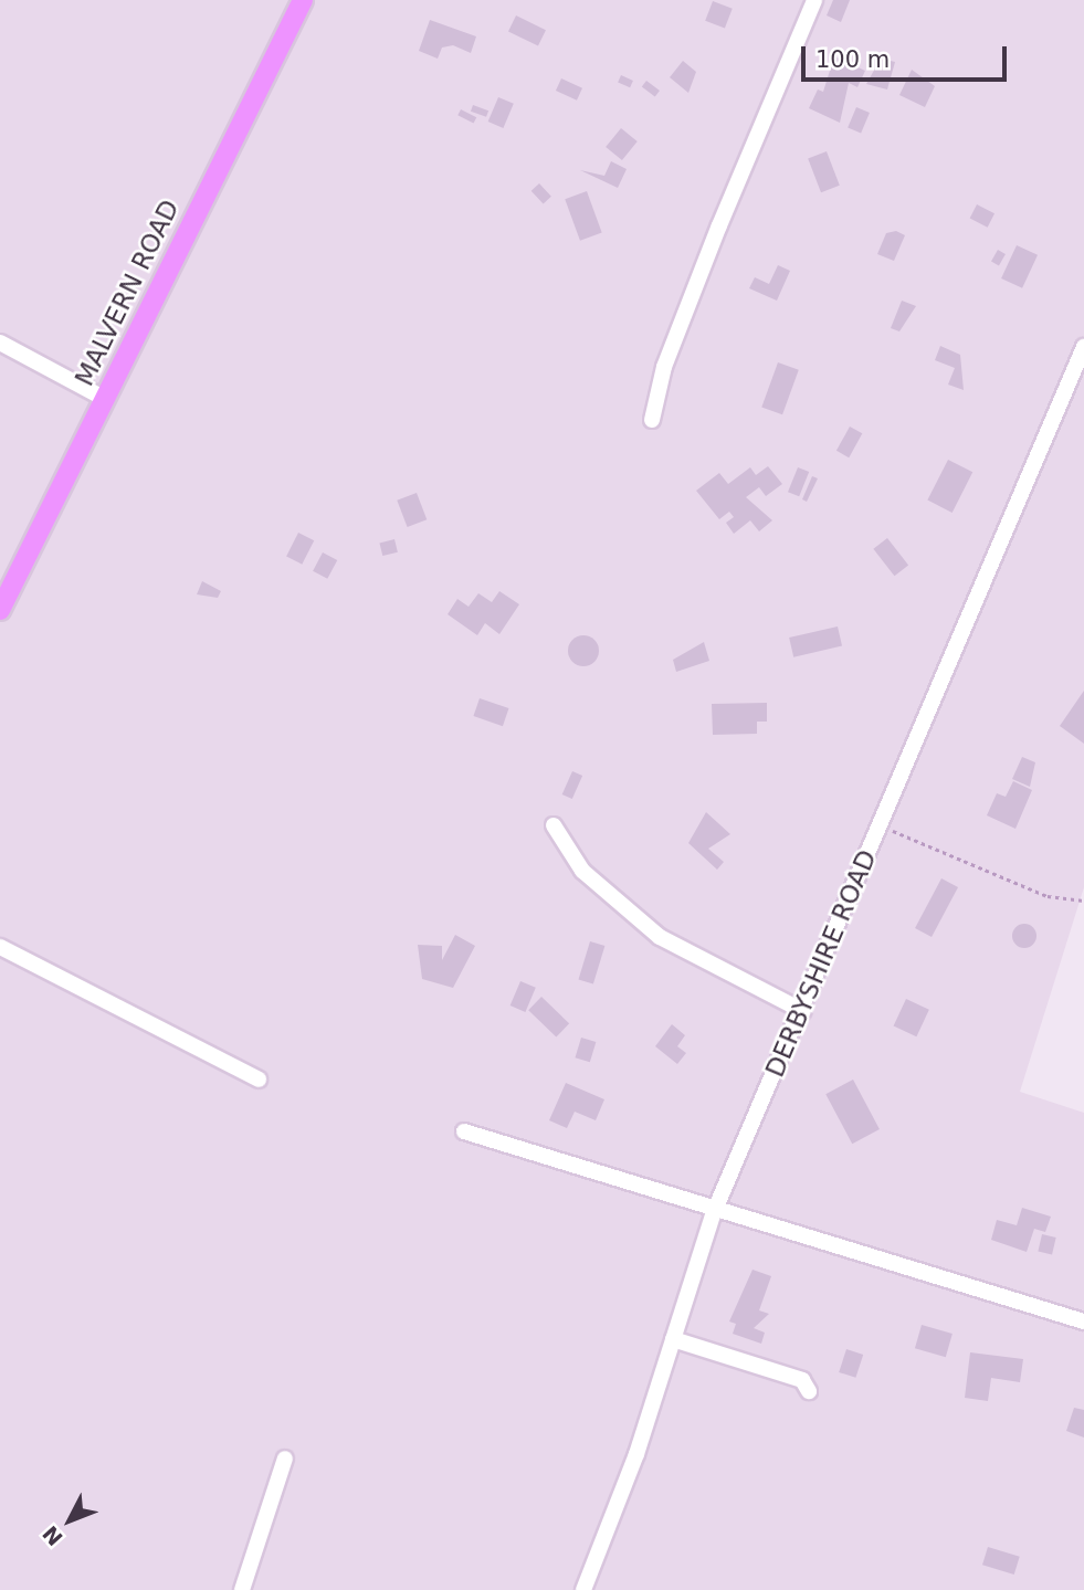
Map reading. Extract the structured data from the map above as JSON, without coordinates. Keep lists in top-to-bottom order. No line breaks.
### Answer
{"streets":{"main road":["MALVERN ROAD"],"street":["DERBYSHIRE ROAD"]},"scale_bar":"100 m","north":"bottom left"}
